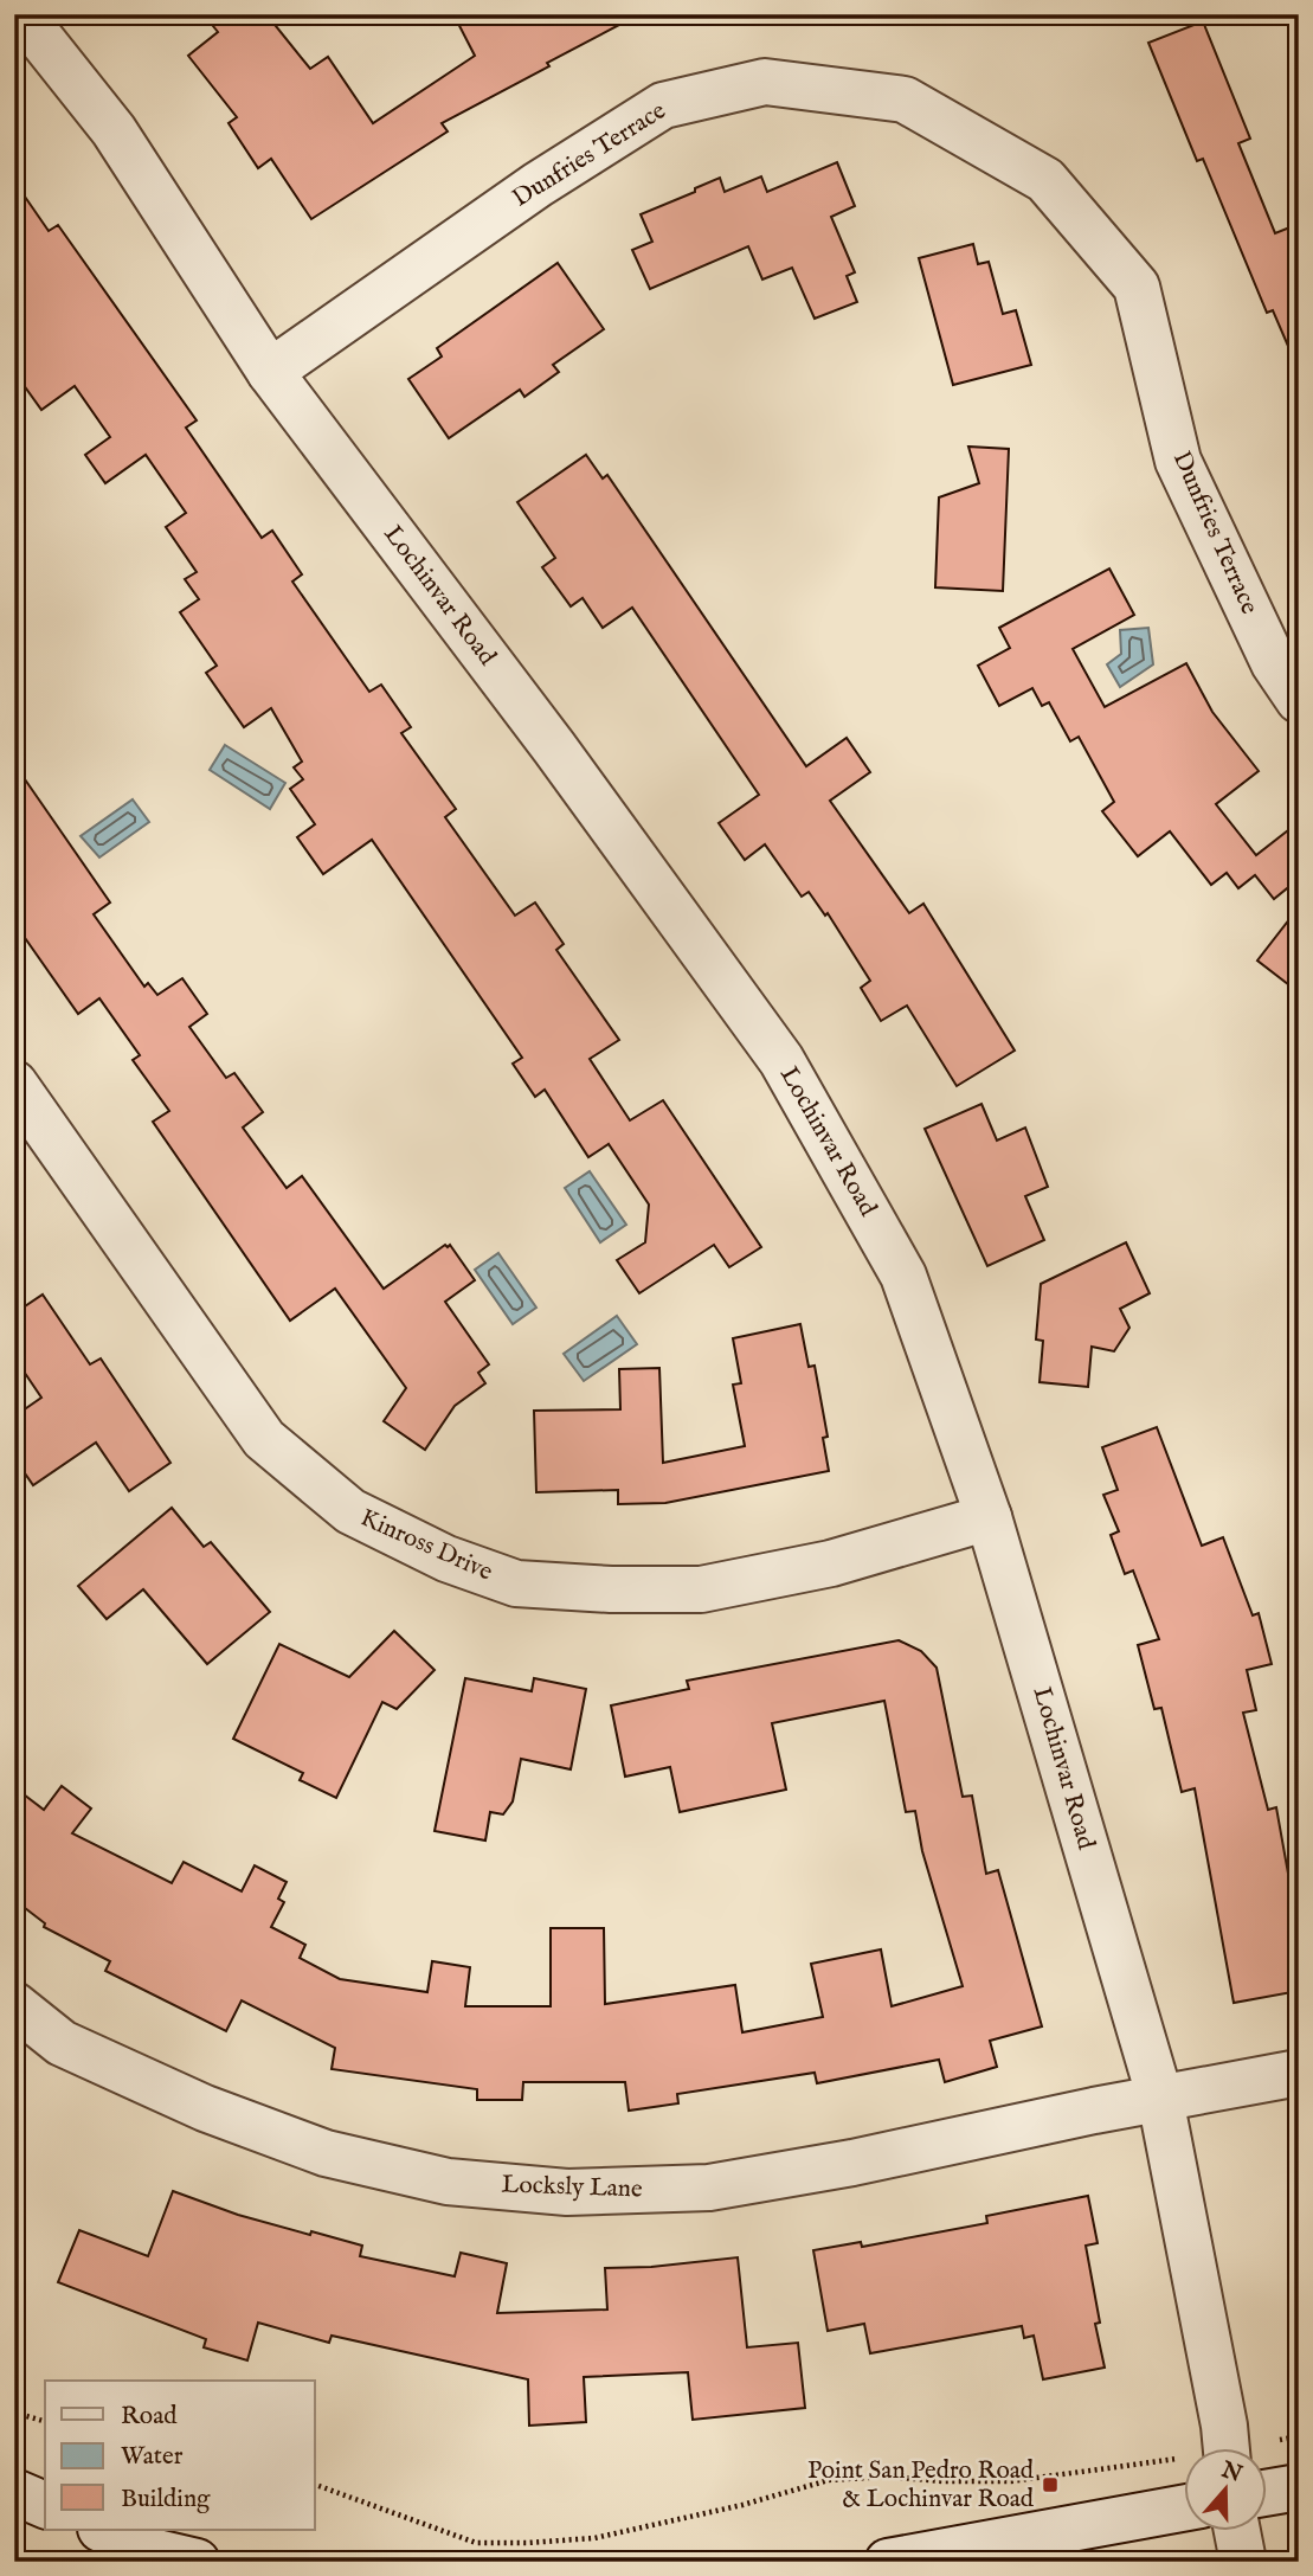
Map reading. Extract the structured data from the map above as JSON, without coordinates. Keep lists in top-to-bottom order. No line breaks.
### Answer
{"streets":{"street":["Dunfries Terrace","Lochinvar Road","Kinross Drive","Locksly Lane"]},"crossings":[["Dunfries Terrace","Lochinvar Road"],["Lochinvar Road","Kinross Drive"],["Lochinvar Road","Locksly Lane"]],"places":{"transit":["Point San Pedro Road & Lochinvar Road"]},"legend":["Road","Water","Building"],"north":"top"}
